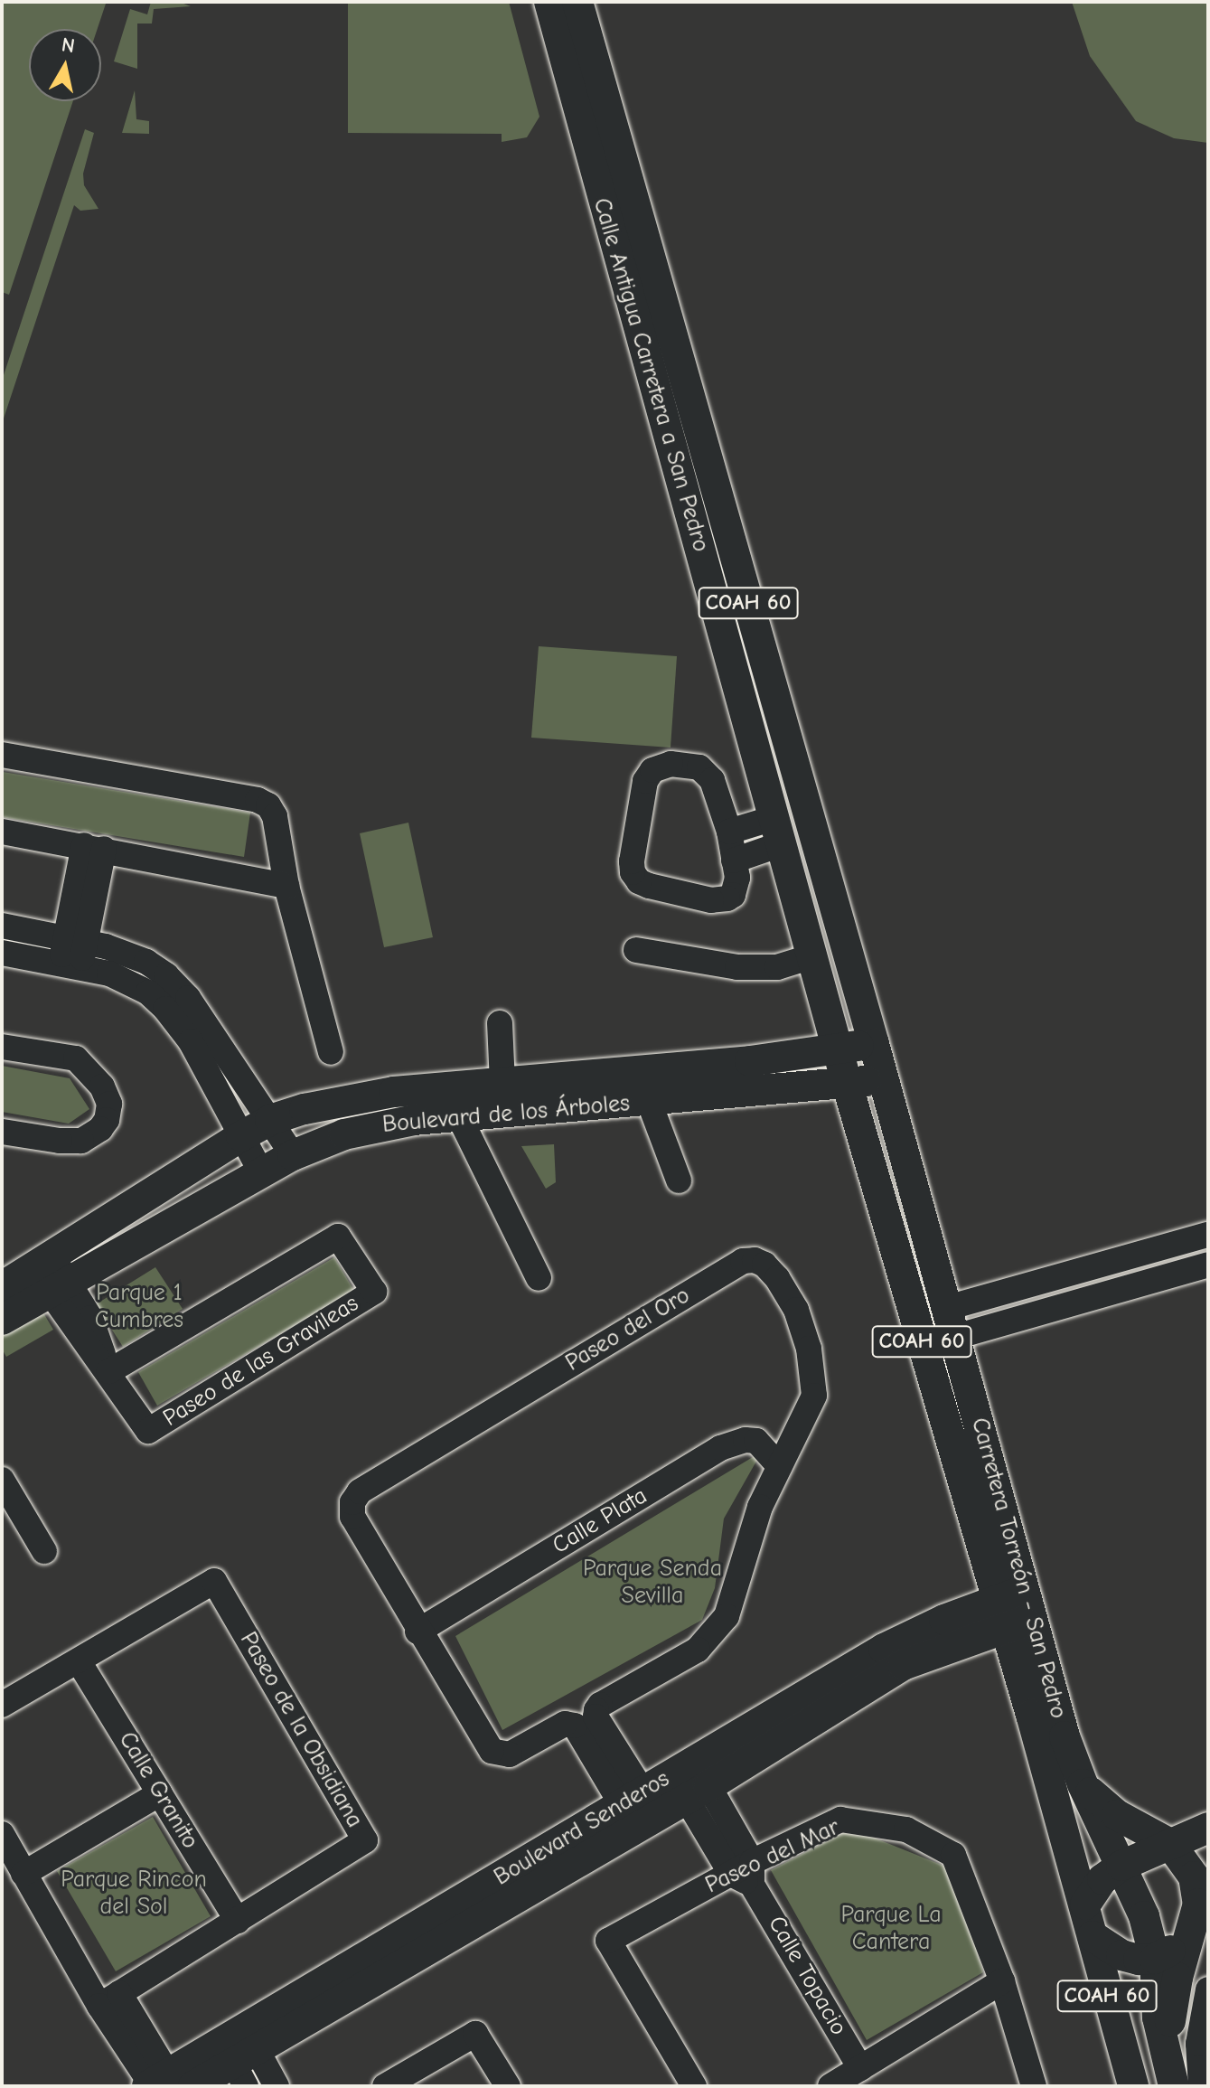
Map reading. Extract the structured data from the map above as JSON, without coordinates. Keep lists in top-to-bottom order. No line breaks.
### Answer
{"streets":{"main road":["Calle Antigua Carretera a San Pedro","COAH 60","Boulevard de los Árboles","Carretera Torreón - San Pedro","Boulevard Senderos"],"street":["Paseo del Oro","Paseo de las Gravileas","Calle Plata","Paseo de la Obsidiana","Calle Granito","Paseo del Mar","Calle Topacio"]},"crossings":[["Calle Antigua Carretera a San Pedro","Boulevard de los Árboles"],["Calle Antigua Carretera a San Pedro","Carretera Torreón - San Pedro"],["Boulevard de los Árboles","Paseo de las Gravileas"],["Boulevard de los Árboles","Carretera Torreón - San Pedro"],["Paseo del Oro","Calle Plata"],["Paseo del Oro","Boulevard Senderos"],["Carretera Torreón - San Pedro","Boulevard Senderos"],["Paseo de la Obsidiana","Calle Granito"],["Boulevard Senderos","Calle Topacio"],["Paseo del Mar","Calle Topacio"]],"parks":["Parque 1 Cumbres","Parque Senda Sevilla","Parque Rincon del Sol","Parque La Cantera"],"north":"top"}
